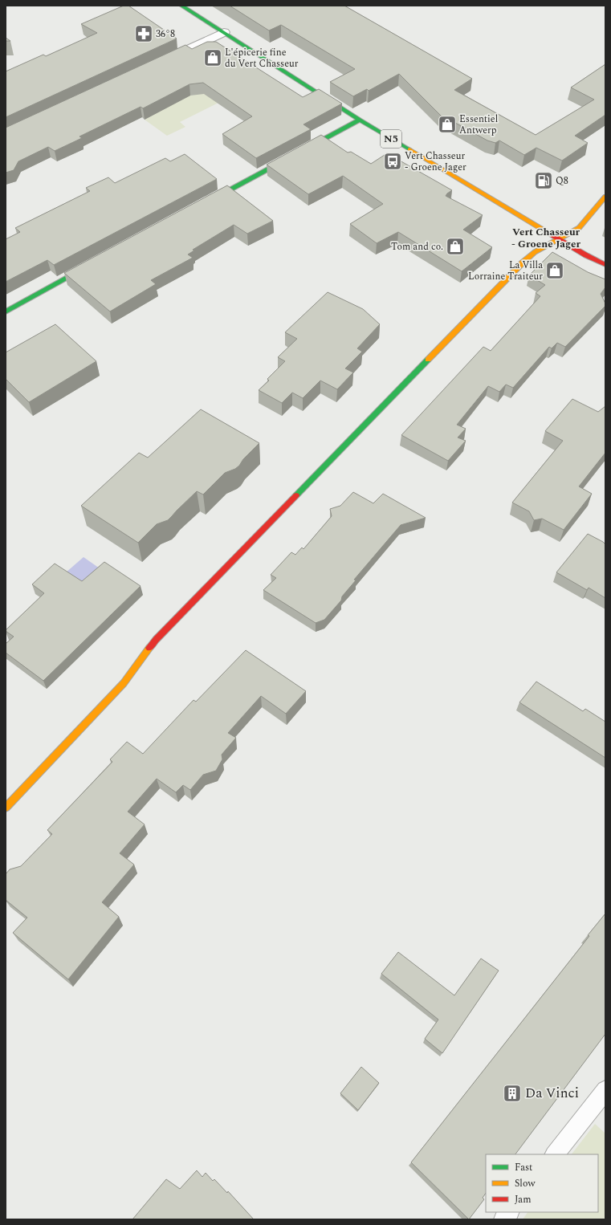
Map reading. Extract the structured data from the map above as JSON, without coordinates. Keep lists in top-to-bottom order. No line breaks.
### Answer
{"streets":{"street":["N5"]},"districts":["Vert Chasseur - Groene Jager"],"places":{"pharmacy":["36°8"],"shop":["L'épicerie fine du Vert Chasseur","Essentiel Antwerp","Tom and co.","La Villa Lorraine Traiteur"],"bus stop":["Vert Chasseur - Groene Jager"],"fuel station":["Q8"],"building":["Da Vinci"]},"legend":["Fast","Slow","Jam"]}
